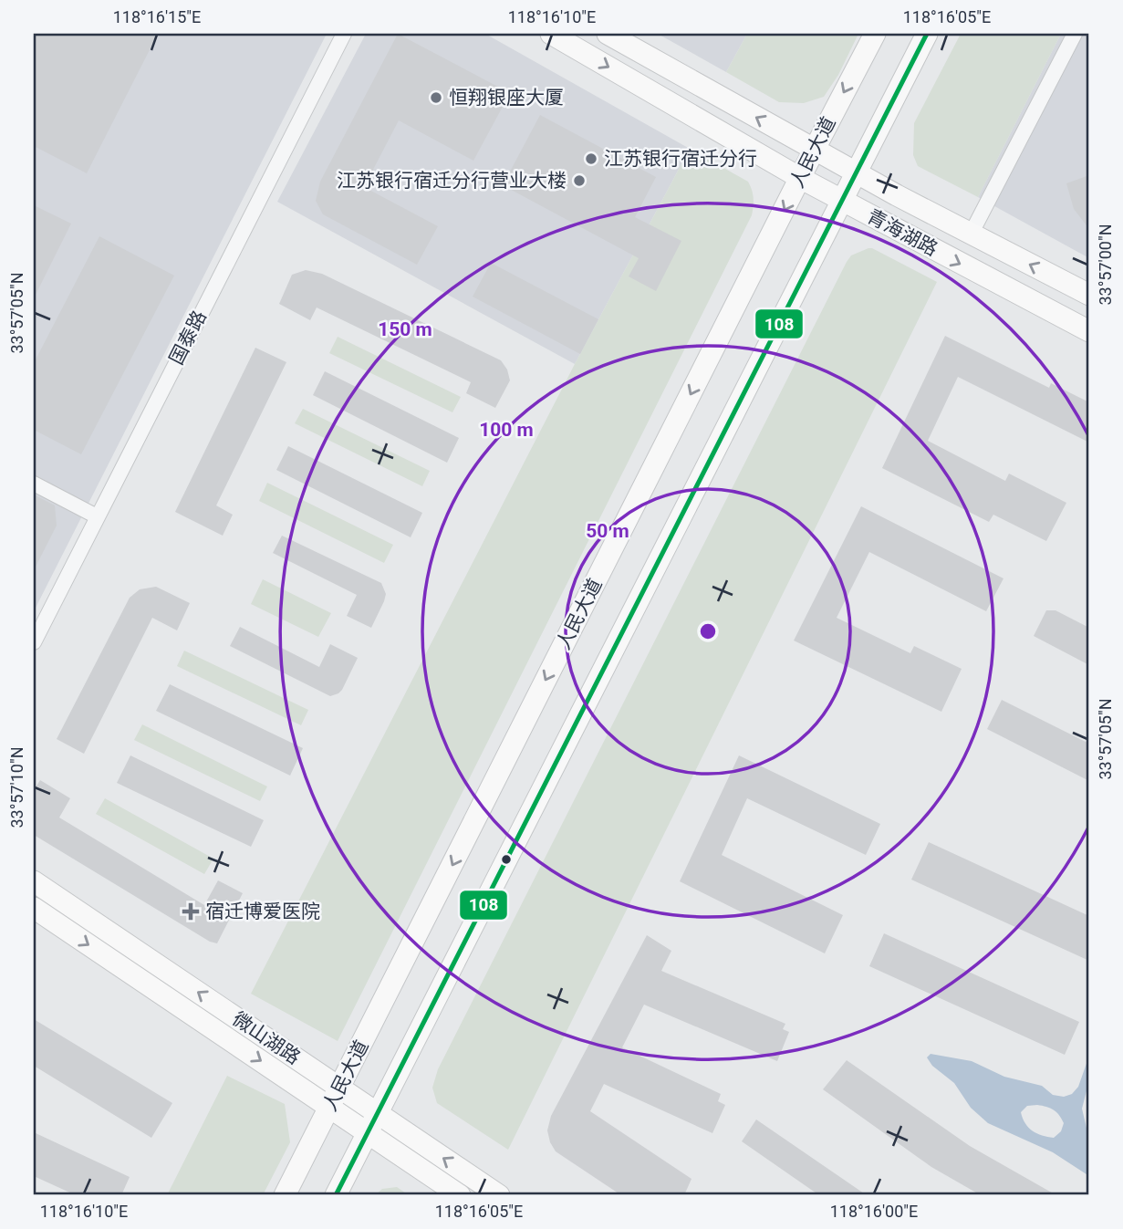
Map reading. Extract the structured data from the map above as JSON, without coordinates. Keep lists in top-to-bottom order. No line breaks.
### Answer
{"streets":{"main road":["人民大道","青海湖路","微山湖路"],"street":["国泰路"]},"crossings":[["人民大道","青海湖路"],["人民大道","微山湖路"]],"places":{"other":["恒翔银座大厦","江苏银行宿迁分行","江苏银行宿迁分行营业大楼"],"health":["宿迁博爱医院"]},"lines":["transit line 108"],"coordinates":["118°16'15\"E","118°16'10\"E","118°16'05\"E","33°57'00\"N","33°57'05\"N","33°57'10\"N","118°16'00\"E"],"rings":["150 m","100 m","50 m"]}
